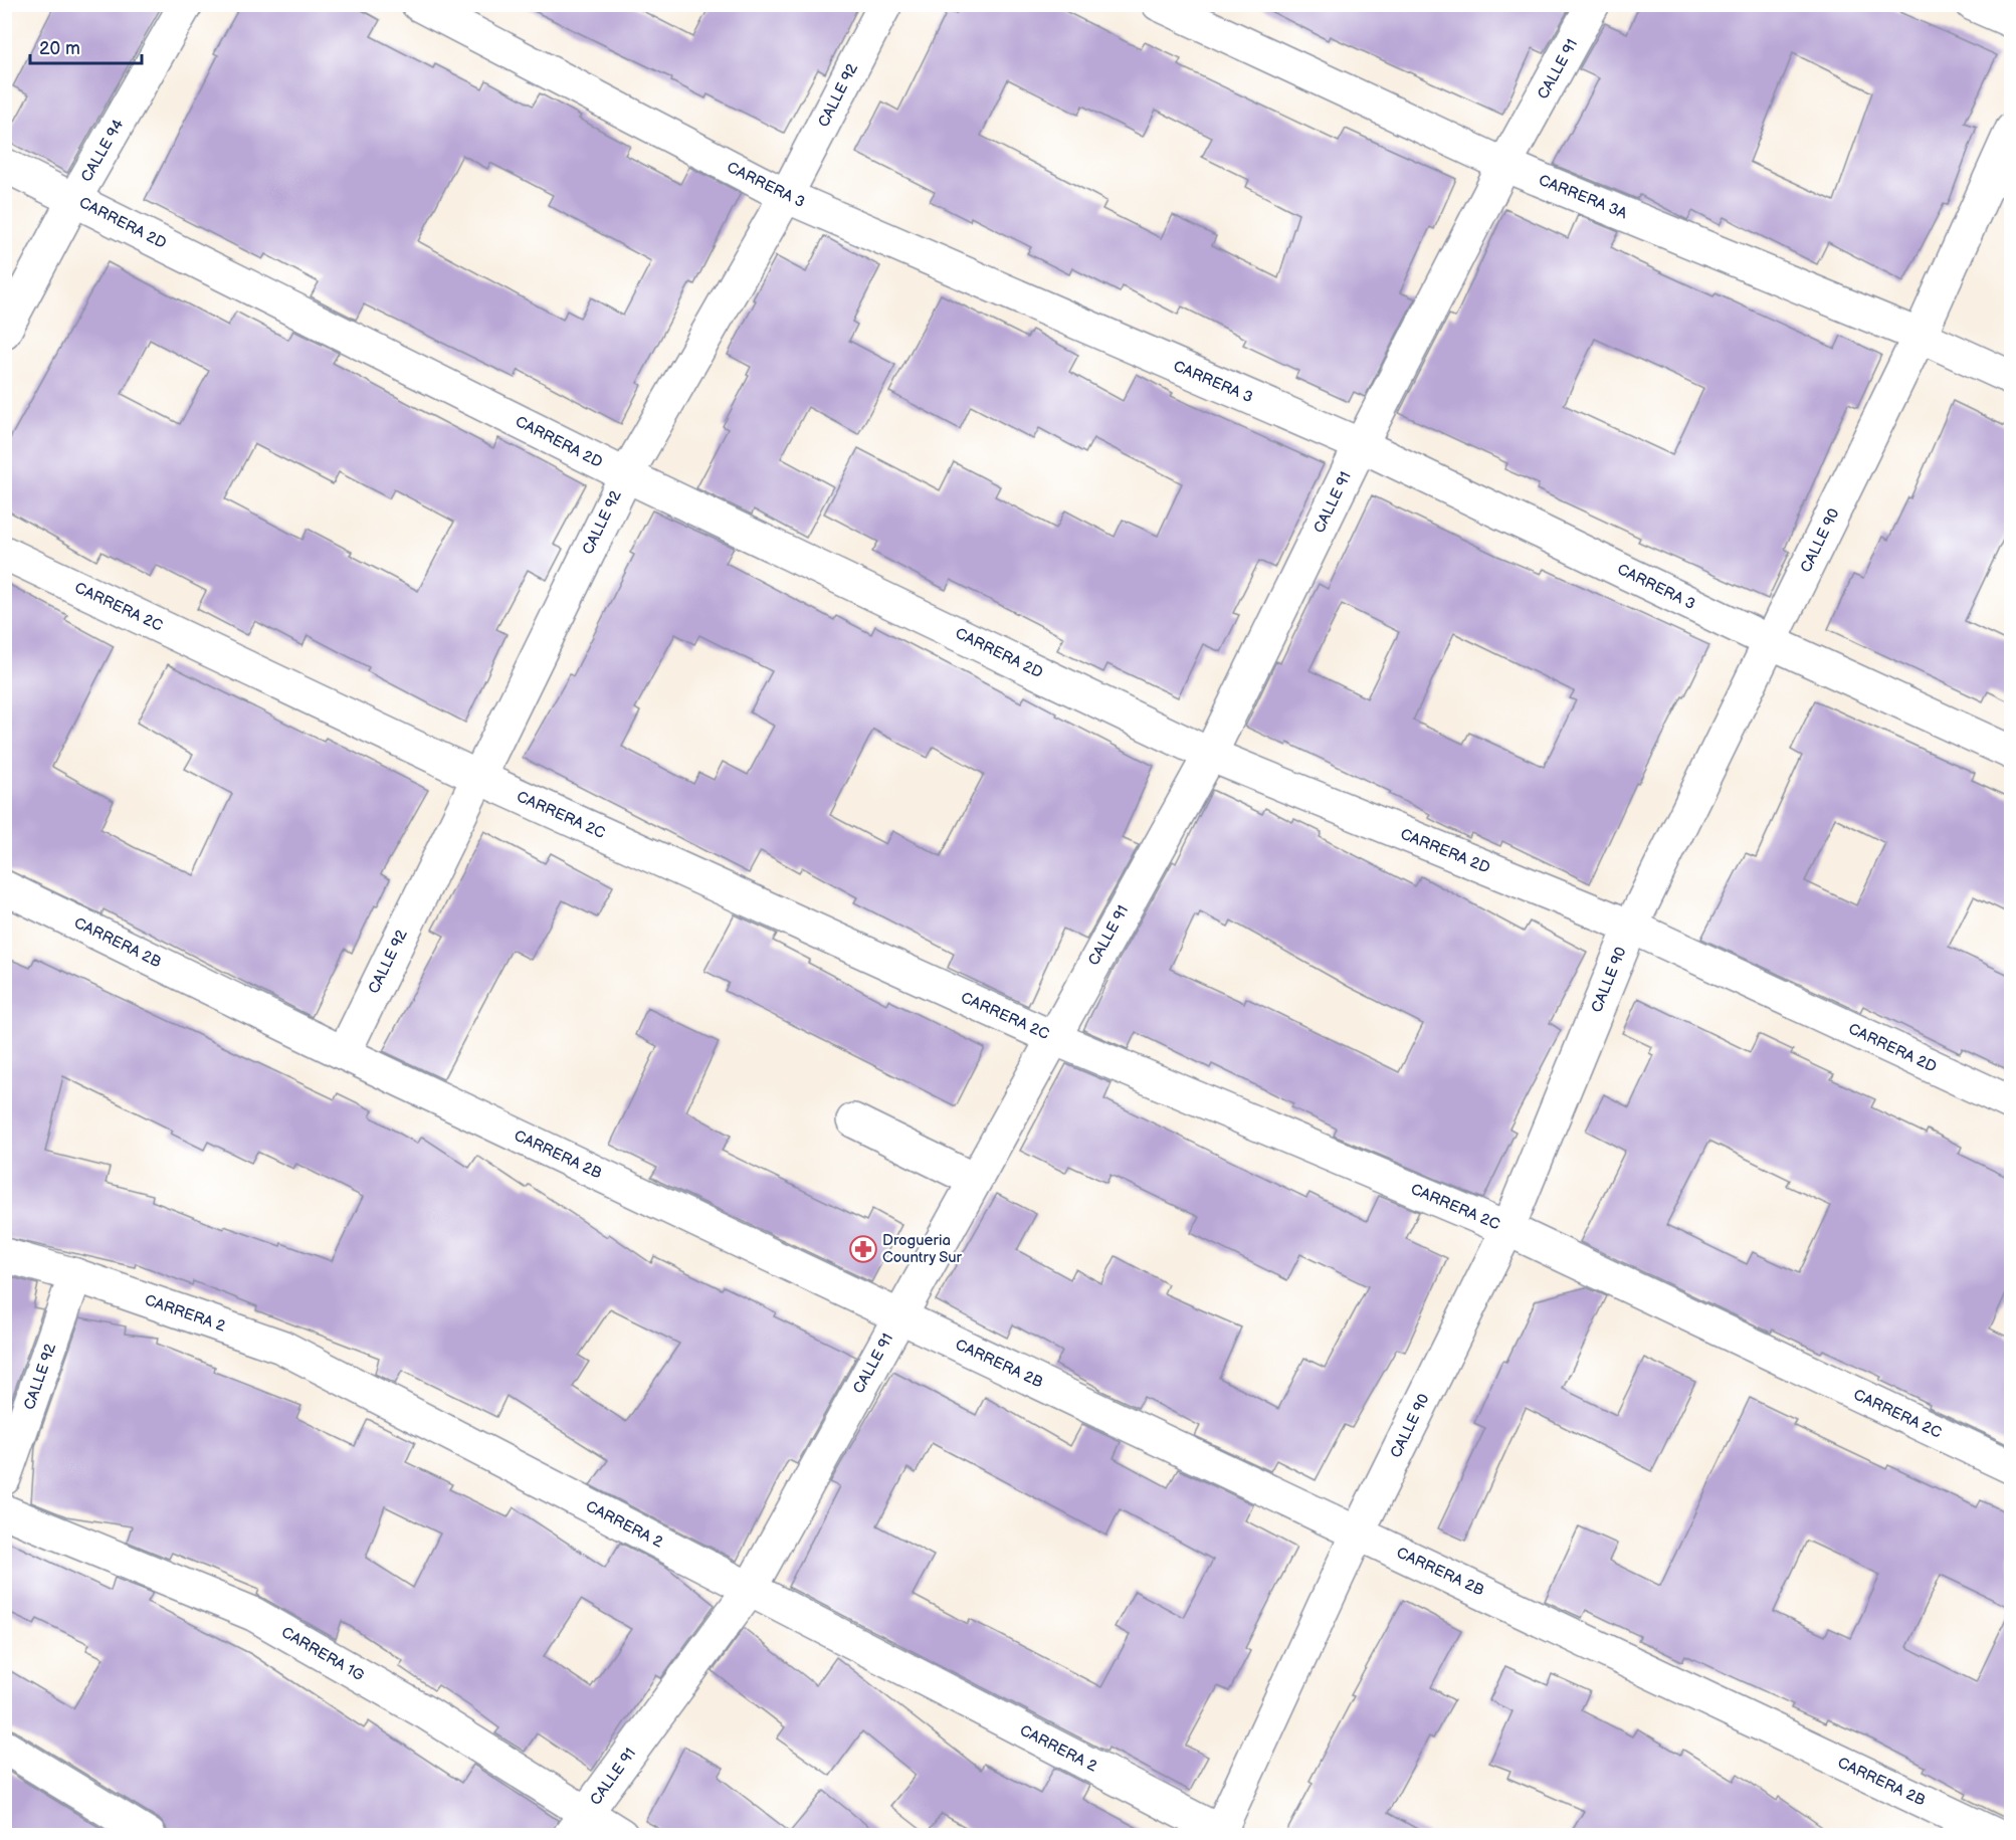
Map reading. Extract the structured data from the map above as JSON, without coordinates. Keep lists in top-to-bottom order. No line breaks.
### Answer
{"streets":{"street":["CALLE 91","CALLE 92","CALLE 94","CARRERA 3","CARRERA 3A","CARRERA 2D","CALLE 90","CARRERA 2C","CARRERA 2B","CARRERA 2","CARRERA 1G"]},"crossings":[["CALLE 91","CARRERA 3"],["CALLE 91","CARRERA 3A"],["CALLE 91","CARRERA 2D"],["CALLE 91","CARRERA 2C"],["CALLE 91","CARRERA 2B"],["CALLE 91","CARRERA 2"],["CALLE 91","CARRERA 1G"],["CALLE 92","CARRERA 3"],["CALLE 92","CARRERA 2D"],["CALLE 92","CARRERA 2C"],["CALLE 92","CARRERA 2B"],["CALLE 92","CARRERA 2"],["CALLE 94","CARRERA 2D"],["CARRERA 3","CALLE 90"],["CARRERA 3A","CALLE 90"],["CARRERA 2D","CALLE 90"],["CALLE 90","CARRERA 2C"],["CALLE 90","CARRERA 2B"],["CALLE 90","CARRERA 2"]],"places":{"pharmacy":["Drogueria Country Sur"]},"scale_bar":"20 m"}
